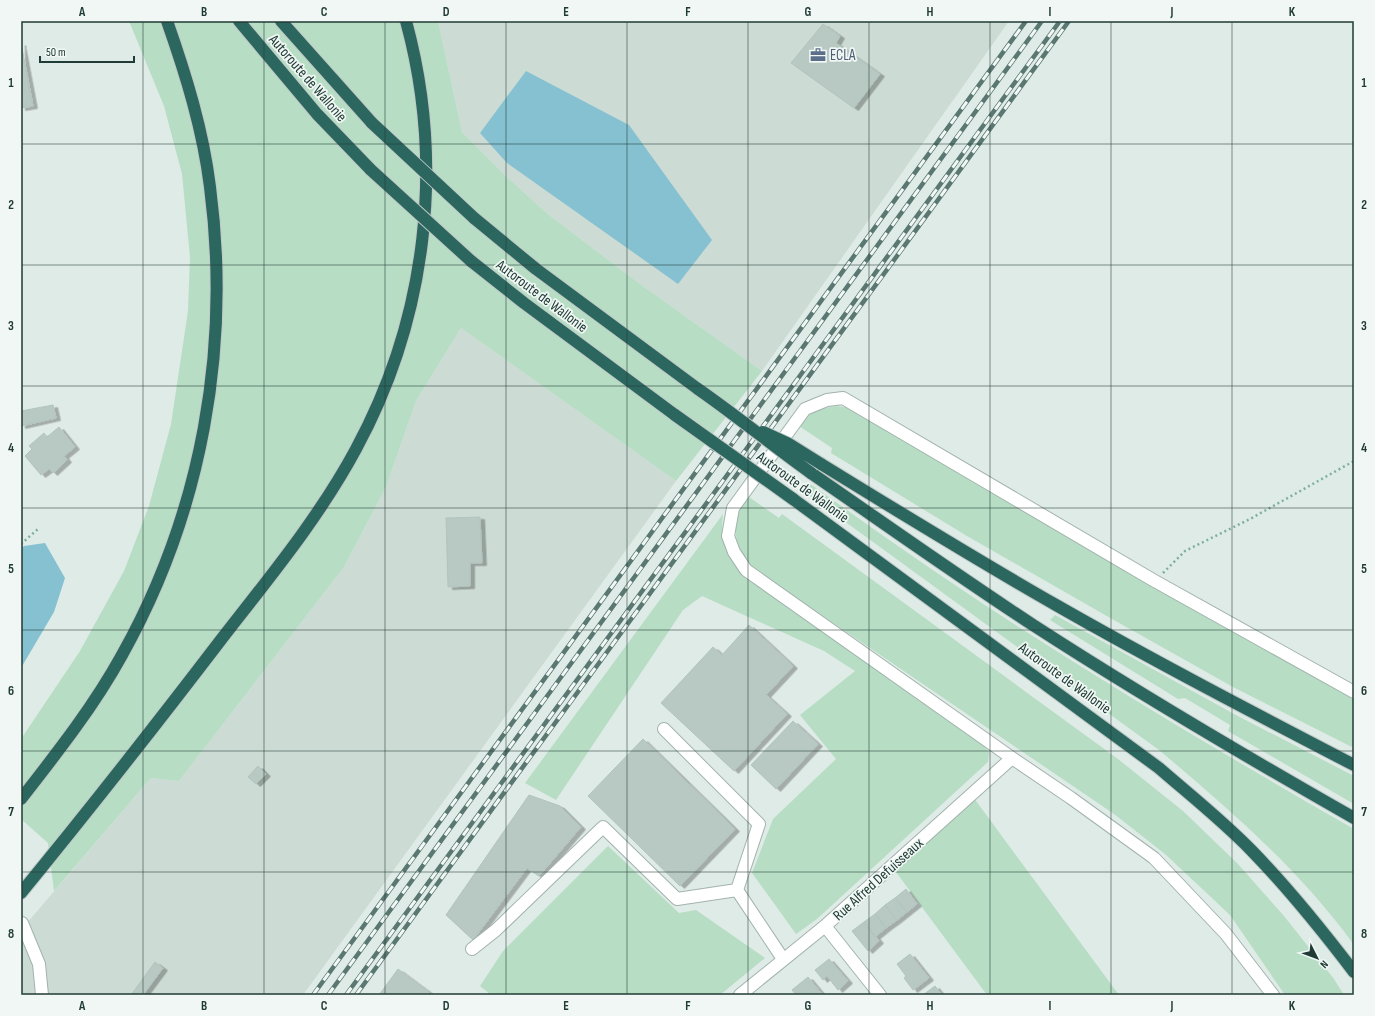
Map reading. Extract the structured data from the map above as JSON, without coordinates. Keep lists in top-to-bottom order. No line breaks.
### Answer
{"streets":{"highway":["Autoroute de Wallonie"],"street":["Rue Alfred Defuisseaux"]},"places":{"office":["ECLA"]},"scale_bar":"50 m","north":"bottom right","grid":{"columns":["A","B","C","D","E","F","G","H","I","J","K"],"rows":["1","2","3","4","5","6","7","8"]}}
